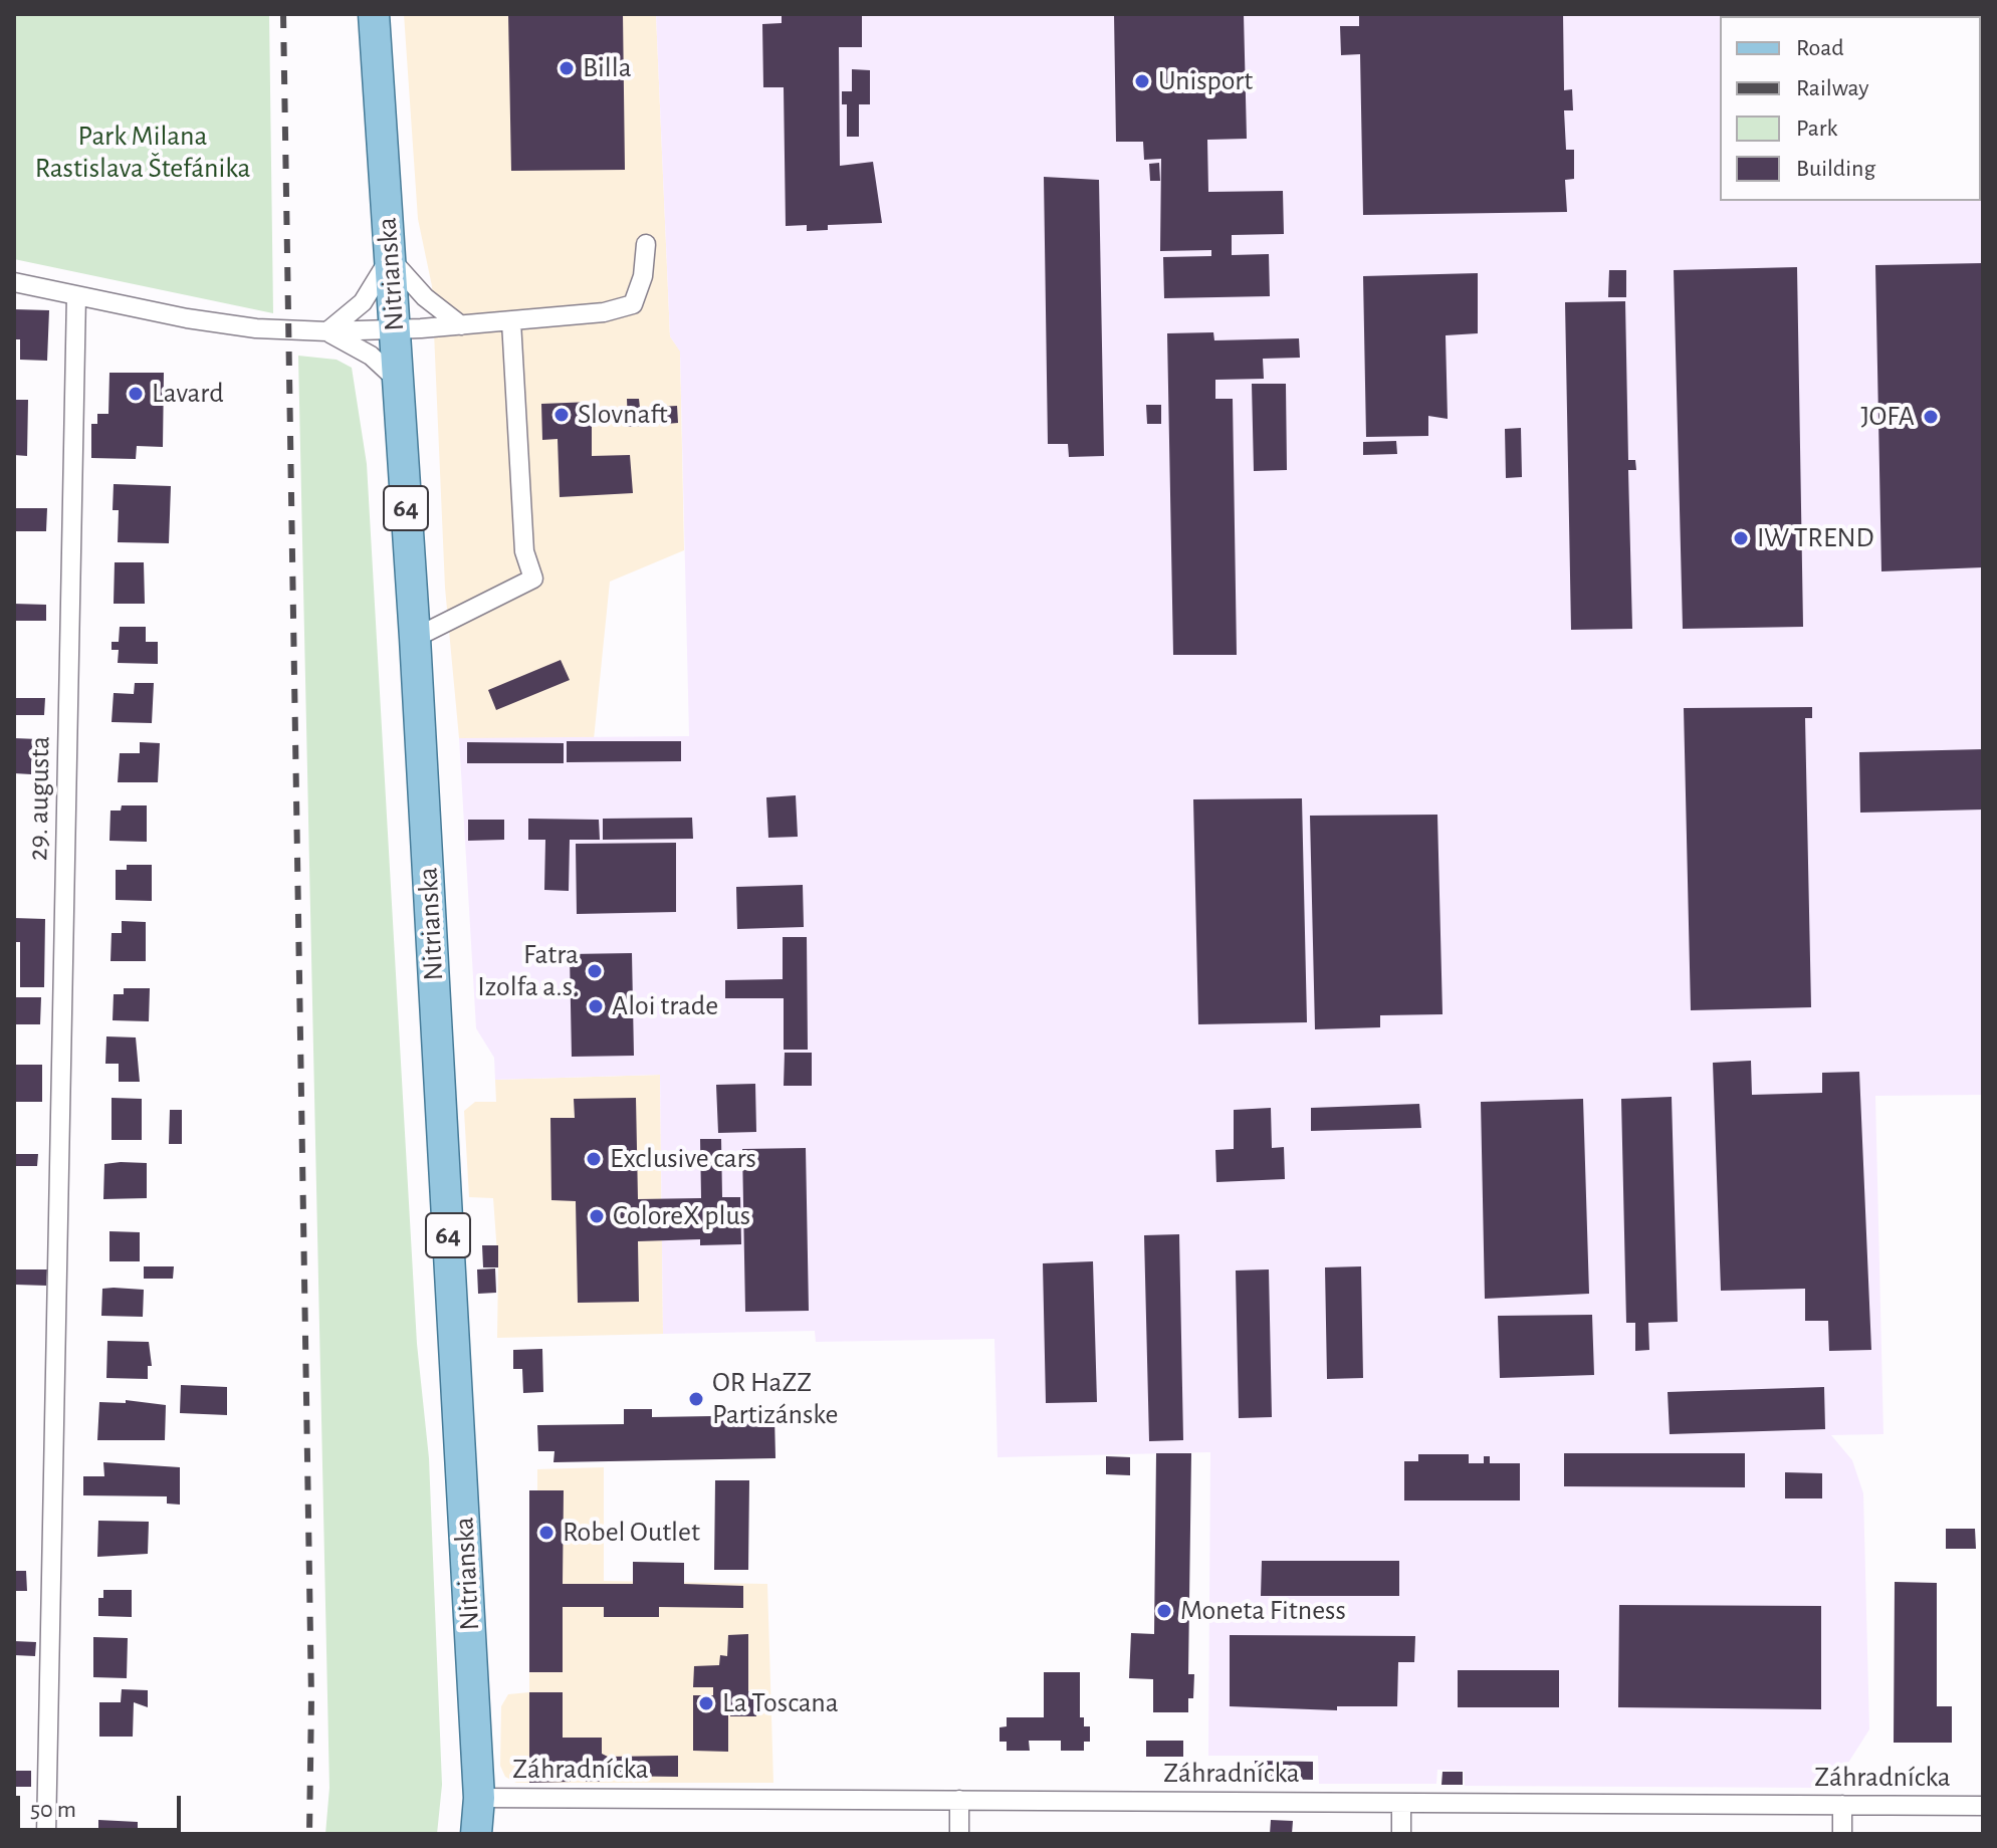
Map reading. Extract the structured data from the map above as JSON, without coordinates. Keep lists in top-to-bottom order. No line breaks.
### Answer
{"streets":{"main road":["Nitrianska","64"],"street":["29. augusta","Záhradnícka"]},"crossings":[["Nitrianska","Záhradnícka"]],"parks":["Park Milana Rastislava Štefánika"],"places":["Billa","Unisport","Lavard","Slovnaft","JOFA","IW TREND","Fatra Izolfa a.s.","Aloi trade","Exclusive cars","ColoreX plus","OR HaZZ Partizánske","Robel Outlet","Moneta Fitness","La Toscana"],"legend":["Road","Railway","Park","Building"],"scale_bar":"50 m"}
